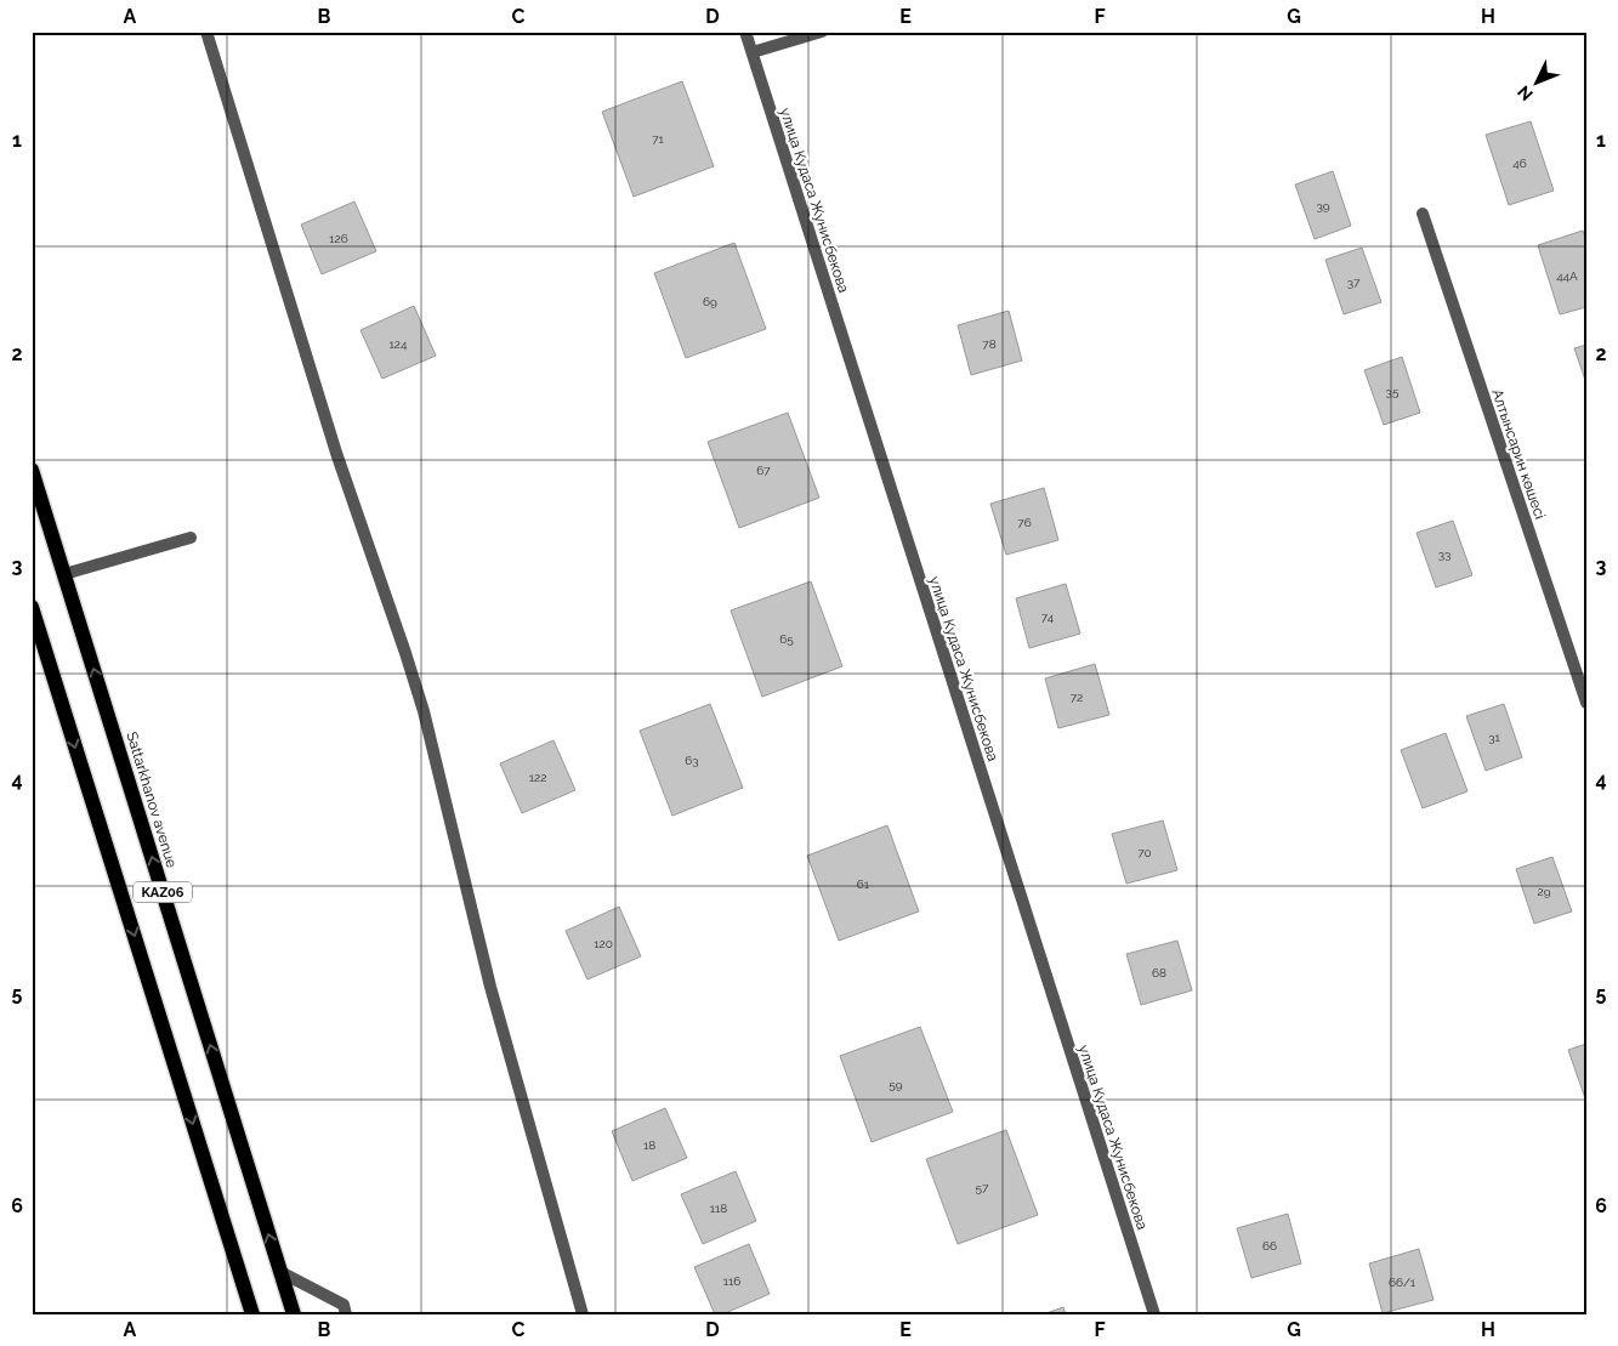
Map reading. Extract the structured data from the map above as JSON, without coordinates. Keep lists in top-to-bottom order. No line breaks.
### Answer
{"streets":{"main road":["Sattarkhanov avenue","KАZ06"],"street":["улица Кудаса Жунисбекова","Алтынсарин көшесі"]},"house_numbers":["71","46","39","126","44A","37","69","124","78","35","67","76","33","74","65","72","31","63","122","70","61","29","120","68","59","18","57","118","66","116","66/1"],"north":"bottom left","grid":{"columns":["A","B","C","D","E","F","G","H"],"rows":["1","2","3","4","5","6"]}}
